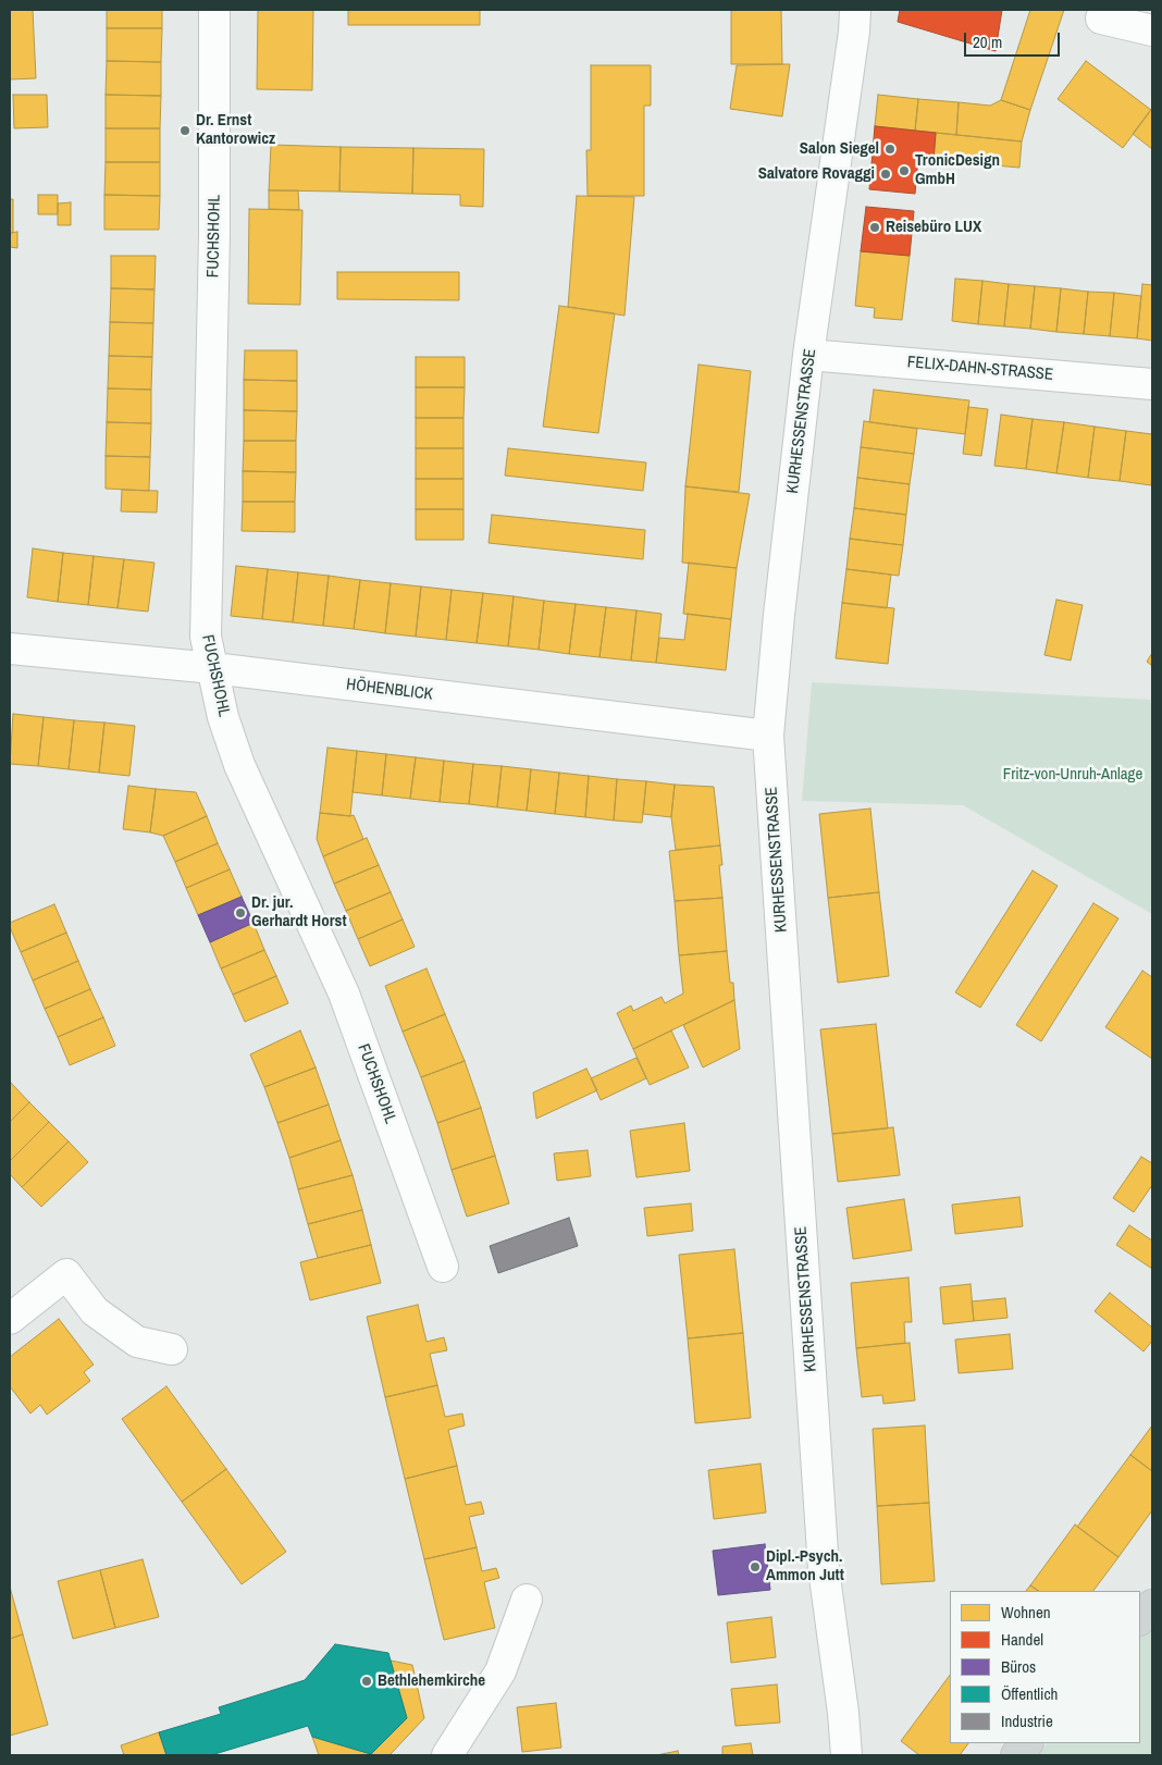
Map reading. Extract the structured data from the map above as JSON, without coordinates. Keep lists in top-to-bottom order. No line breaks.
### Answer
{"streets":{"street":["FUCHSHOHL","FELIX-DAHN-STRASSE","KURHESSENSTRASSE","HÖHENBLICK"]},"crossings":[["FUCHSHOHL","HÖHENBLICK"],["FELIX-DAHN-STRASSE","KURHESSENSTRASSE"],["KURHESSENSTRASSE","HÖHENBLICK"]],"parks":["Fritz-von-Unruh-Anlage"],"places":["Dr. Ernst Kantorowicz","Salon Siegel","TronicDesign GmbH","Salvatore Rovaggi","Reisebüro LUX","Dr. jur. Gerhardt Horst","Dipl.-Psych. Ammon Jutt","Bethlehemkirche"],"legend":["Wohnen","Handel","Büros","Öffentlich","Industrie"],"scale_bar":"20 m"}
